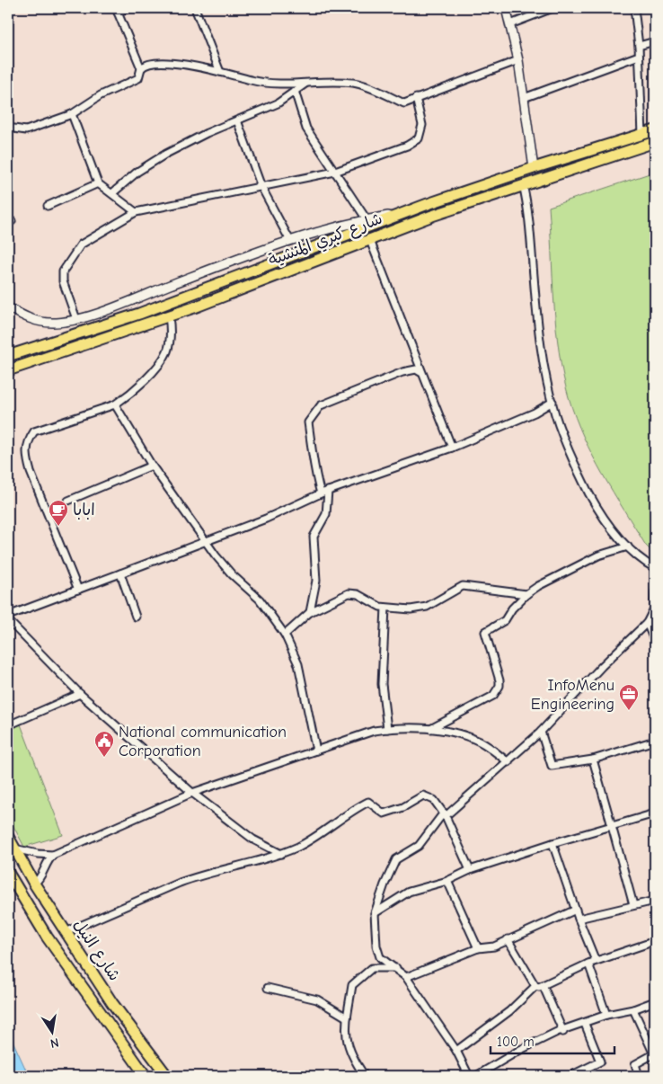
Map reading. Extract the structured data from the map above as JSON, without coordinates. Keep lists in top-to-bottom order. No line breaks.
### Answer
{"streets":{"main road":["شارع كبري المنشية","شارع النيل"]},"places":{"cafe":["ابابا"],"office":["InfoMenu Engineering"],"public building":["National communication Corporation"]},"scale_bar":"100 m","north":"bottom"}
